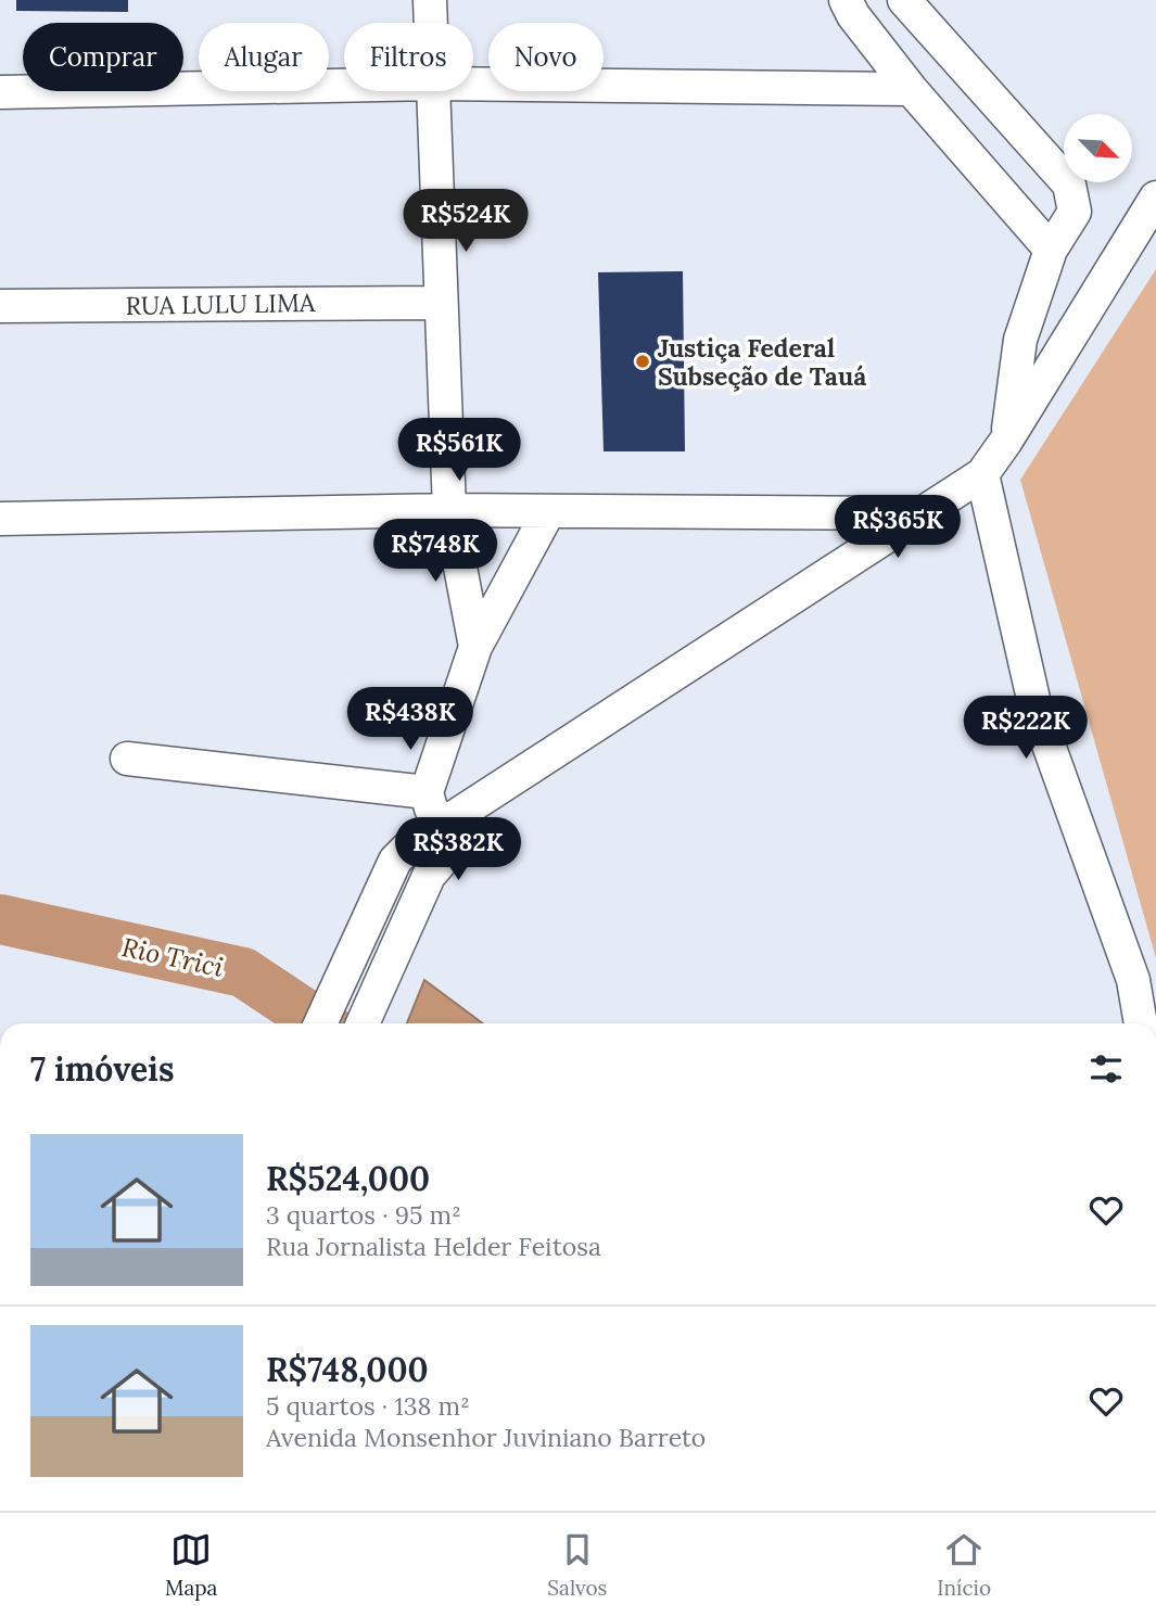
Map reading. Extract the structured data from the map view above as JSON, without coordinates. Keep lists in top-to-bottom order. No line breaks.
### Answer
{"streets":{"street":["RUA LULU LIMA"]},"water":["Rio Trici"],"places":["Justiça Federal Subseção de Tauá"],"north":"bottom right","page":{"chip":["Comprar","Alugar","Filtros","Novo"],"price":["R$524K","R$561K","R$365K","R$748K","R$438K","R$222K","R$382K"],"heading":"7 imóveis","list":[{"name":"R$524,000","note":"3 quartos · 95 m² · Rua Jornalista Helder Feitosa"},{"name":"R$748,000","note":"5 quartos · 138 m² · Avenida Monsenhor Juviniano Barreto"}],"tabs":["Mapa","Salvos","Início"]}}
